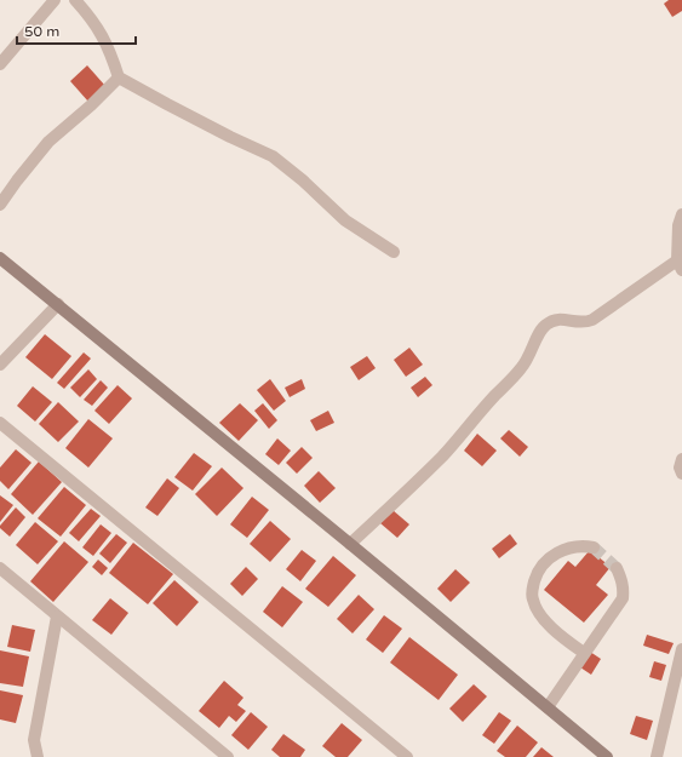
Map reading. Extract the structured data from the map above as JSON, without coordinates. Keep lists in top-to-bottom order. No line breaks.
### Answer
{"scale_bar":"50 m"}
